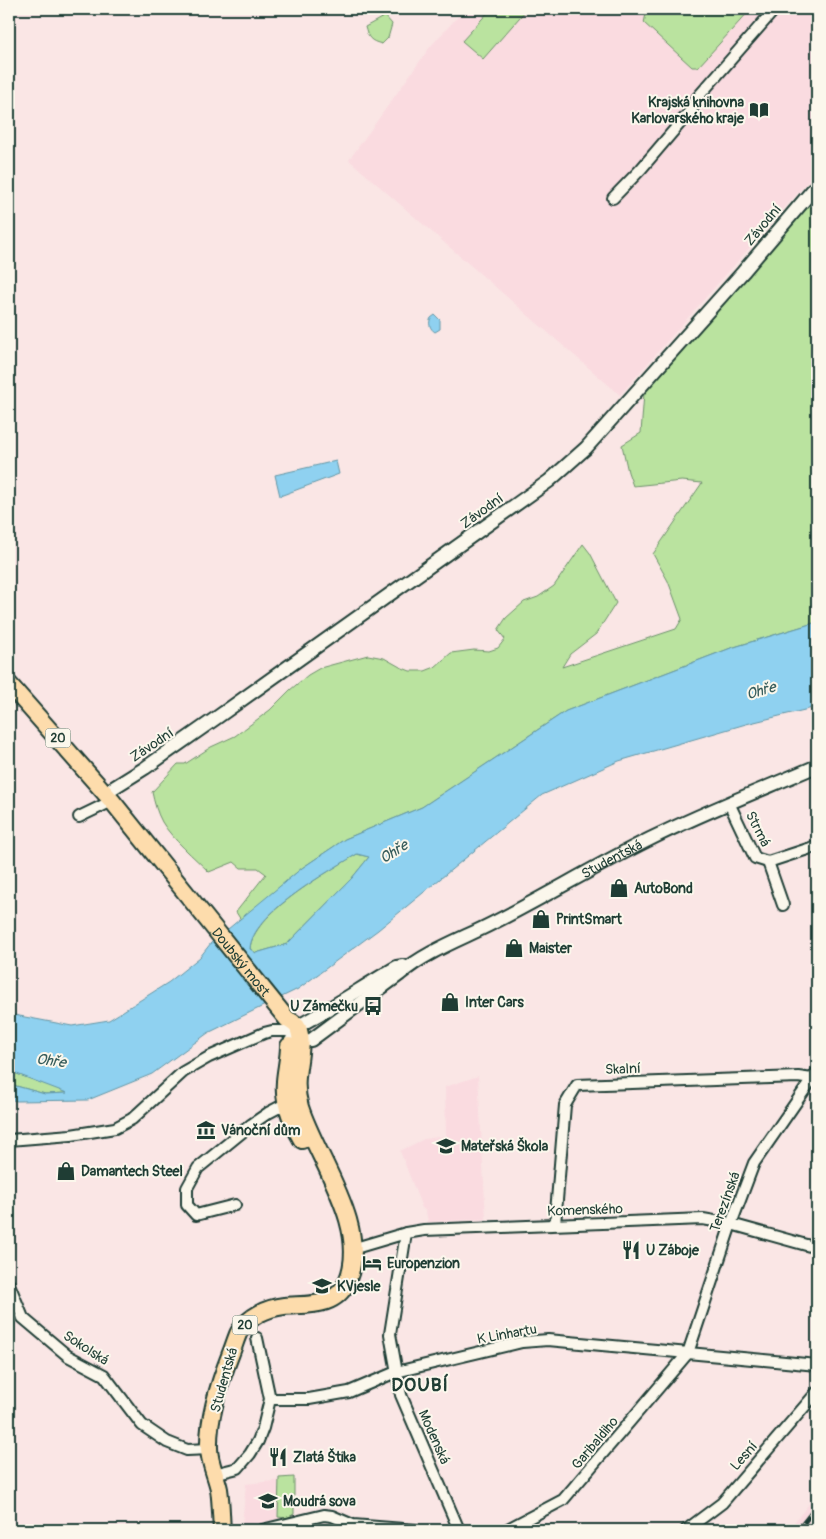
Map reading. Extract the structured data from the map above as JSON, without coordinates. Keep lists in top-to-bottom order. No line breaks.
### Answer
{"streets":{"main road":["20","Studentská","Doubský most"],"street":["Závodní","Strmá","Skalní","Terezínská","Komenského","K Linhartu","Sokolská","Modenská","Garibaldiho","Lesní"]},"crossings":[["Závodní","20"],["Závodní","Doubský most"],["20","Doubský most"],["Strmá","Studentská"],["Studentská","Doubský most"],["Studentská","Komenského"],["Studentská","Sokolská"],["Skalní","Terezínská"],["Skalní","Komenského"],["Terezínská","Komenského"],["Terezínská","K Linhartu"],["Terezínská","Garibaldiho"],["Komenského","Modenská"],["K Linhartu","Modenská"],["K Linhartu","Garibaldiho"]],"districts":["DOUBÍ"],"water":["Ohře"],"places":{"library":["Krajská knihovna Karlovarského kraje"],"shop":["AutoBond","PrintSmart","Maister","Inter Cars","Damantech Steel"],"bus stop":["U Zámečku"],"museum":["Vánoční dům"],"school or university":["Mateřská Škola","KVjesle","Moudrá sova"],"restaurant":["U Záboje","Zlatá Štika"],"hotel":["Europenzion"]}}
